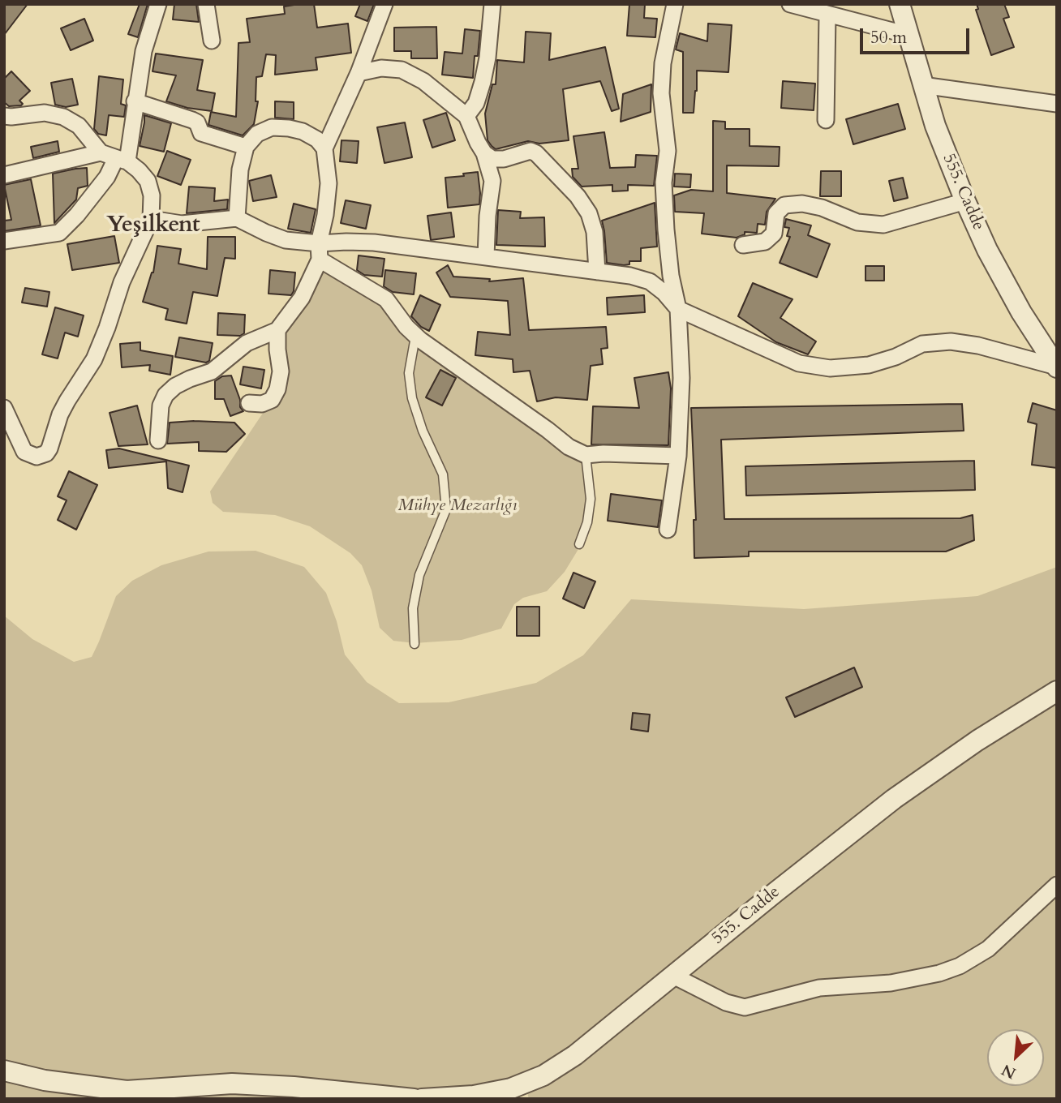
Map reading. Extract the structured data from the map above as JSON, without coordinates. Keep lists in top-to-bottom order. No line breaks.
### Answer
{"streets":{"street":["555. Cadde"]},"districts":["Yeşilkent"],"parks":["Mühye Mezarlığı"],"scale_bar":"50 m","north":"bottom left"}
